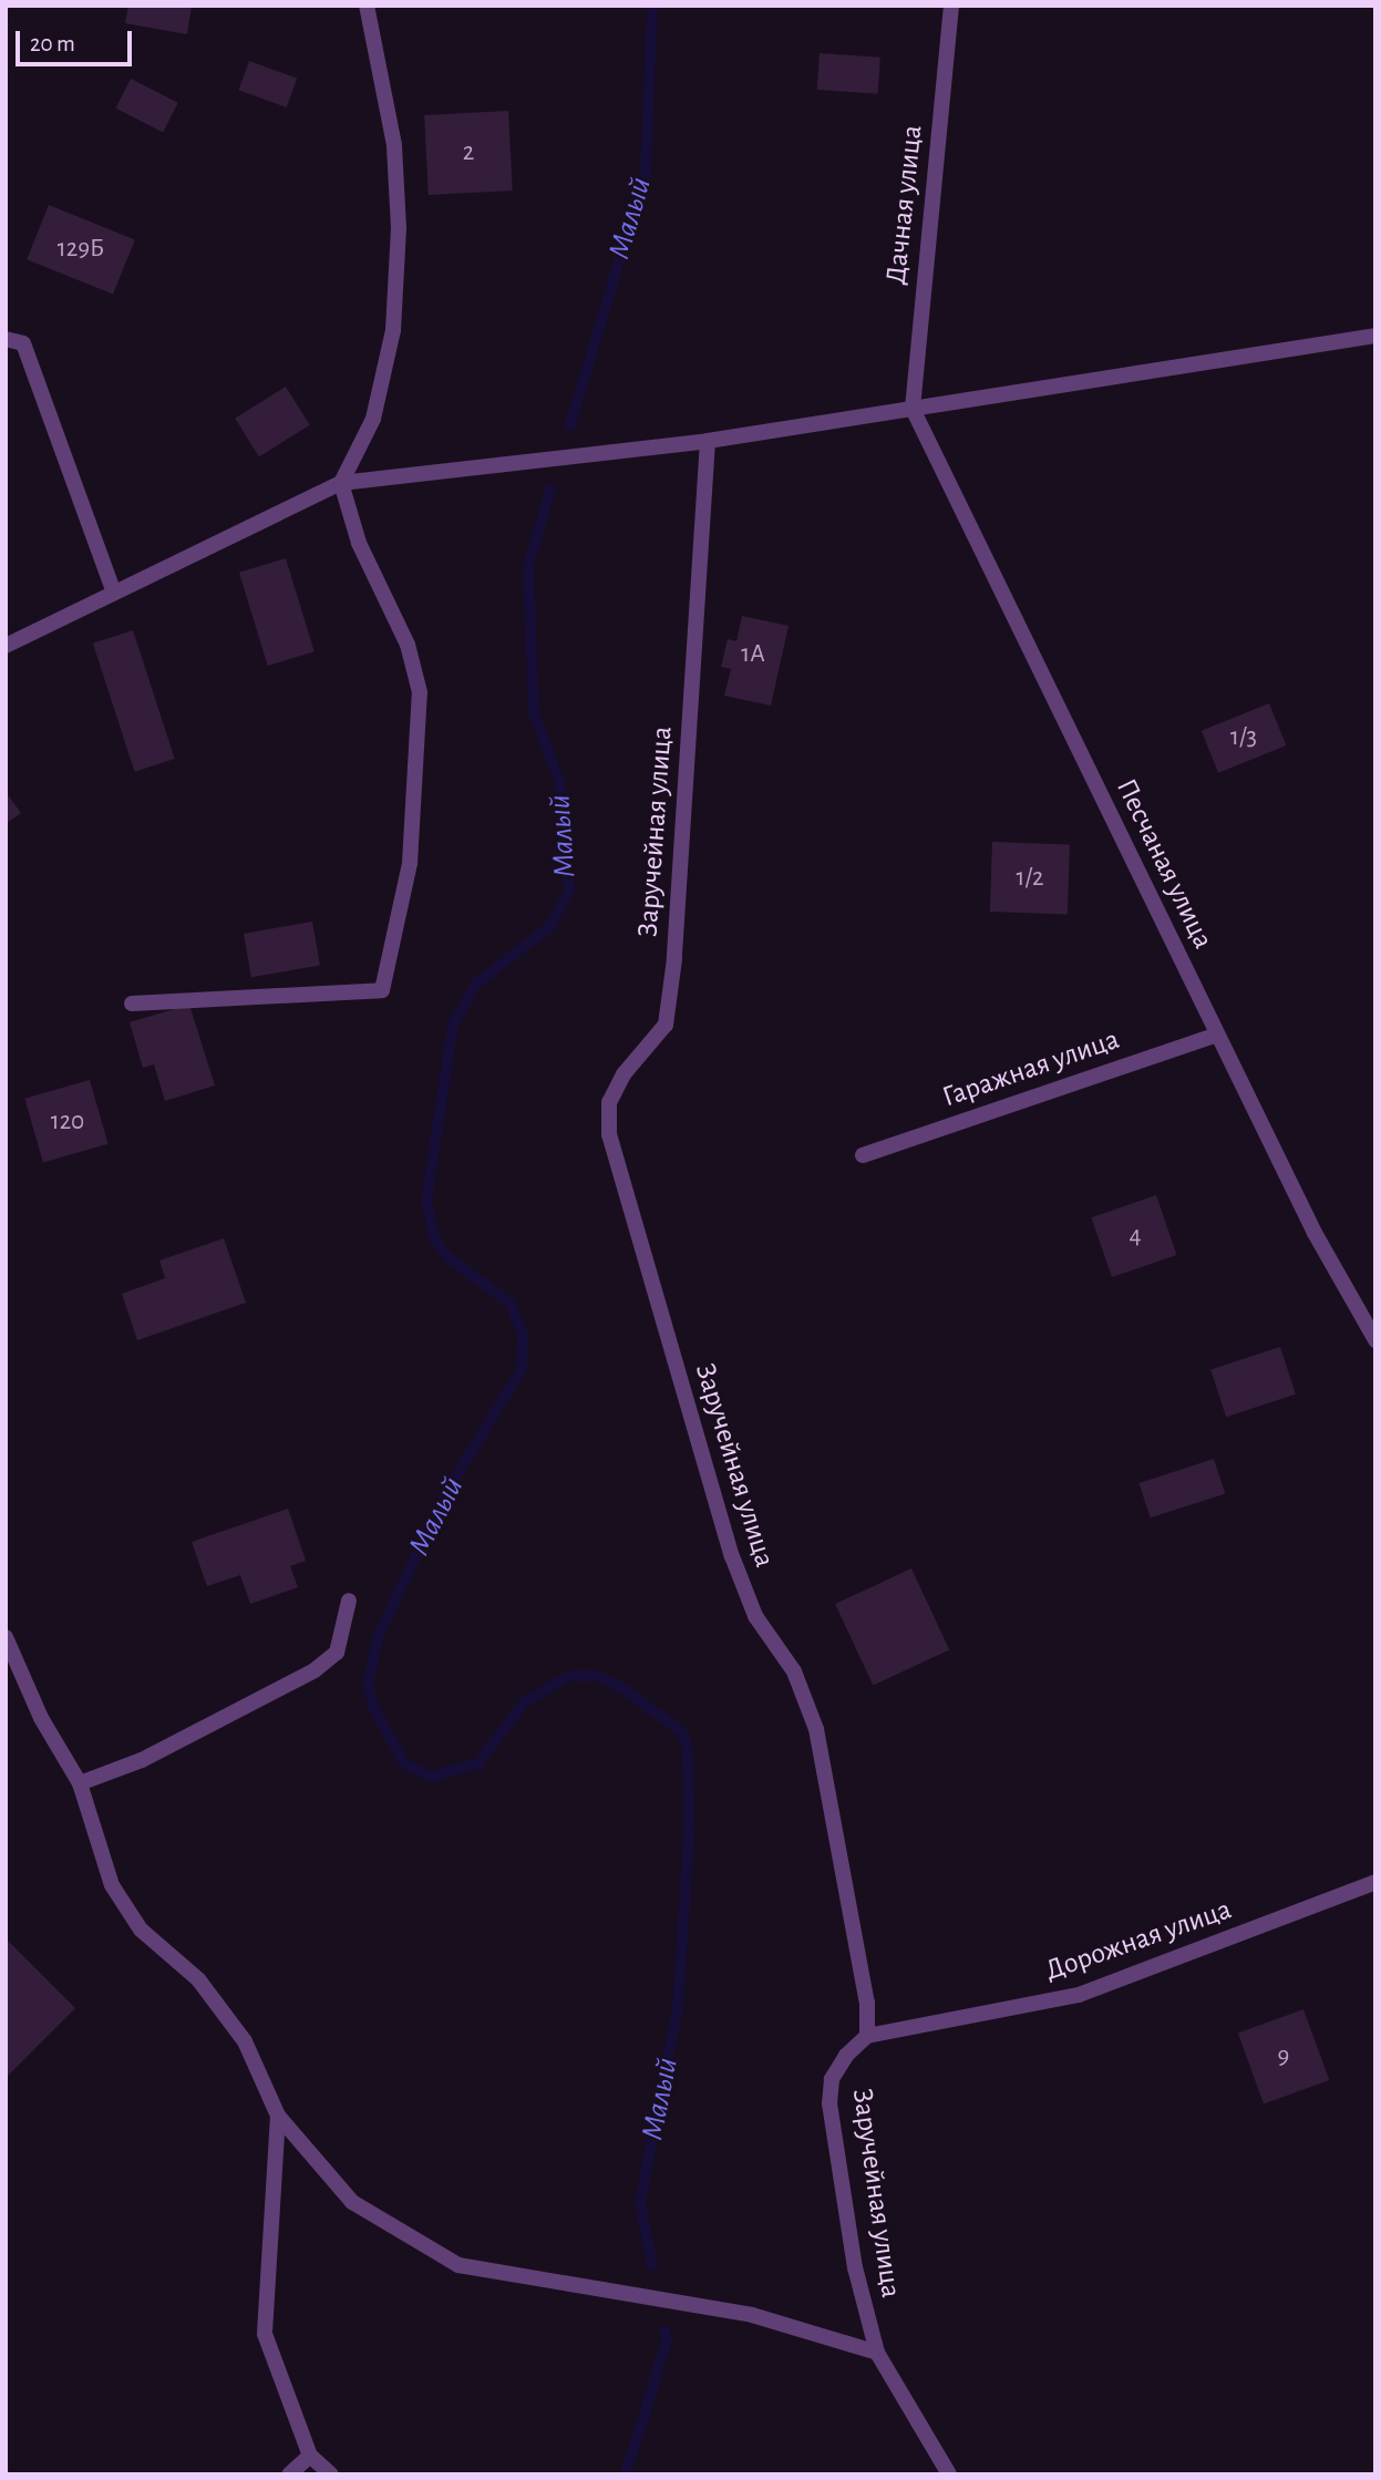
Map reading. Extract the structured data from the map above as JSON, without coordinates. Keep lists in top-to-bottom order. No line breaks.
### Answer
{"streets":{"street":["Дачная улица","Заручейная улица","Песчаная улица","Гаражная улица","Дорожная улица"]},"crossings":[["Дачная улица","Песчаная улица"],["Заручейная улица","Дорожная улица"],["Песчаная улица","Гаражная улица"]],"water":["Малый"],"house_numbers":["2","129Б","1А","1/3","1/2","120","4","9"],"scale_bar":"20 m"}
